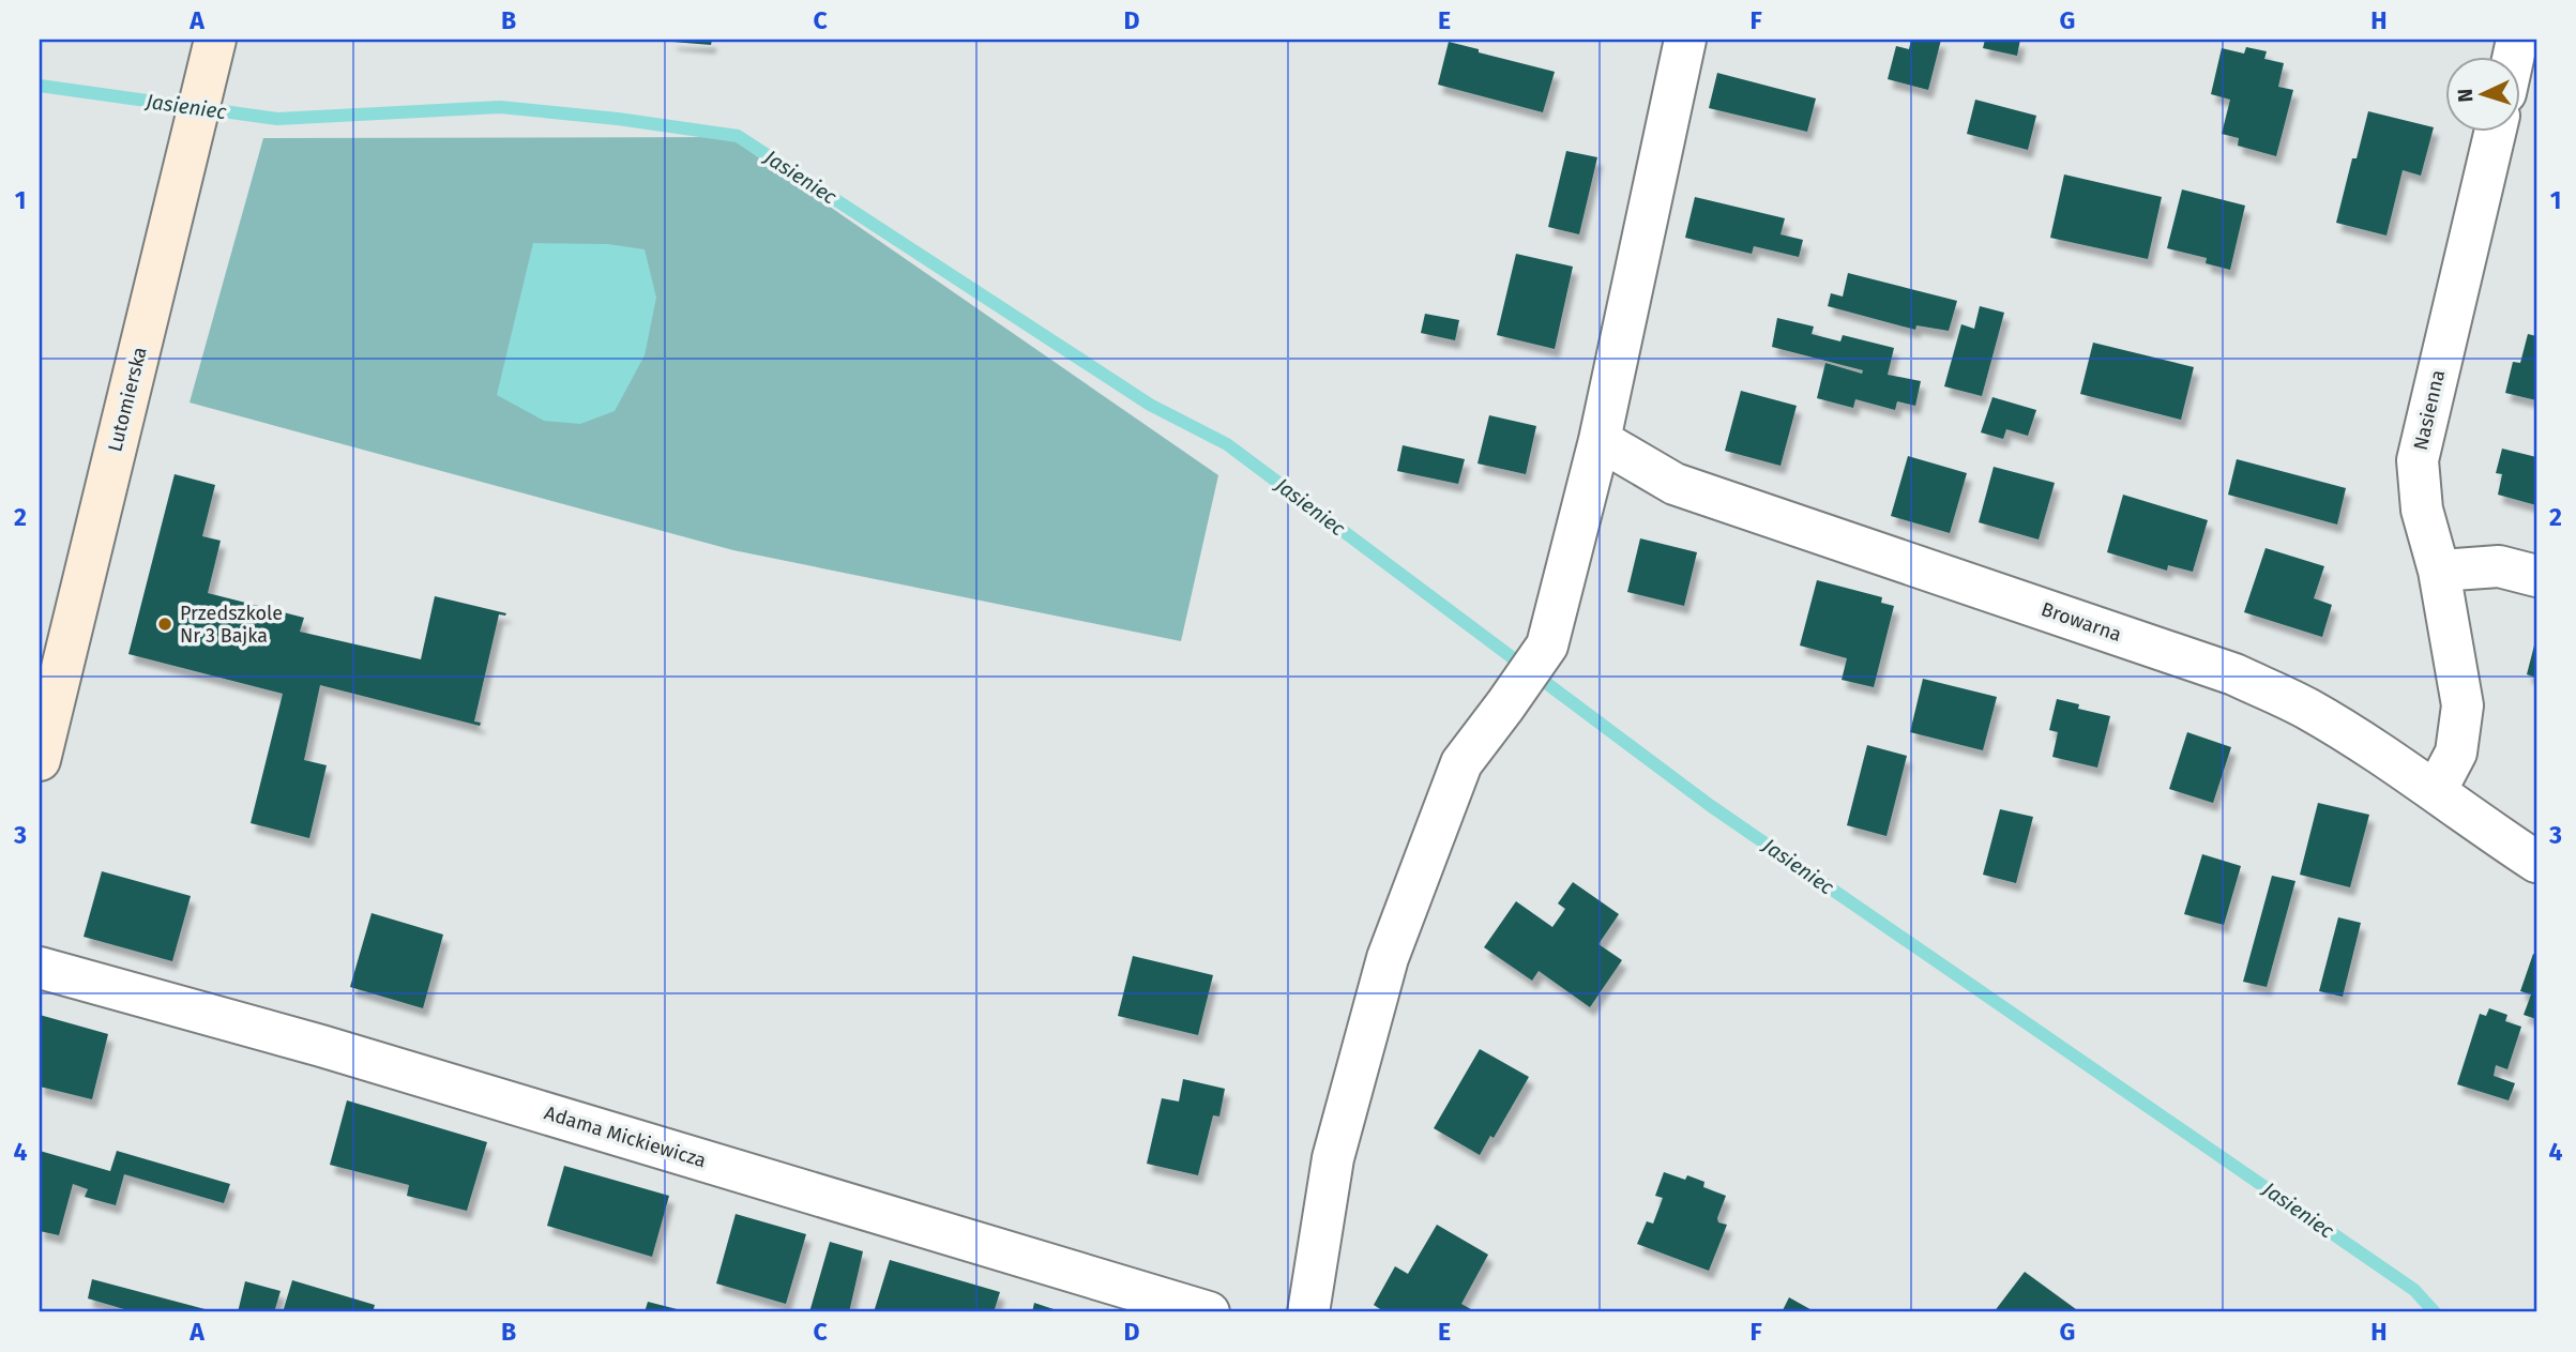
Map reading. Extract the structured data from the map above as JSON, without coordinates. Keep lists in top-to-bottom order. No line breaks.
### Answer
{"streets":{"main road":["Lutomierska"],"street":["Nasienna","Browarna","Adama Mickiewicza"]},"crossings":[["Nasienna","Browarna"]],"water":["Jasieniec"],"places":["Przedszkole Nr 3 Bajka"],"north":"left","grid":{"columns":["A","B","C","D","E","F","G","H"],"rows":["1","2","3","4"]}}
